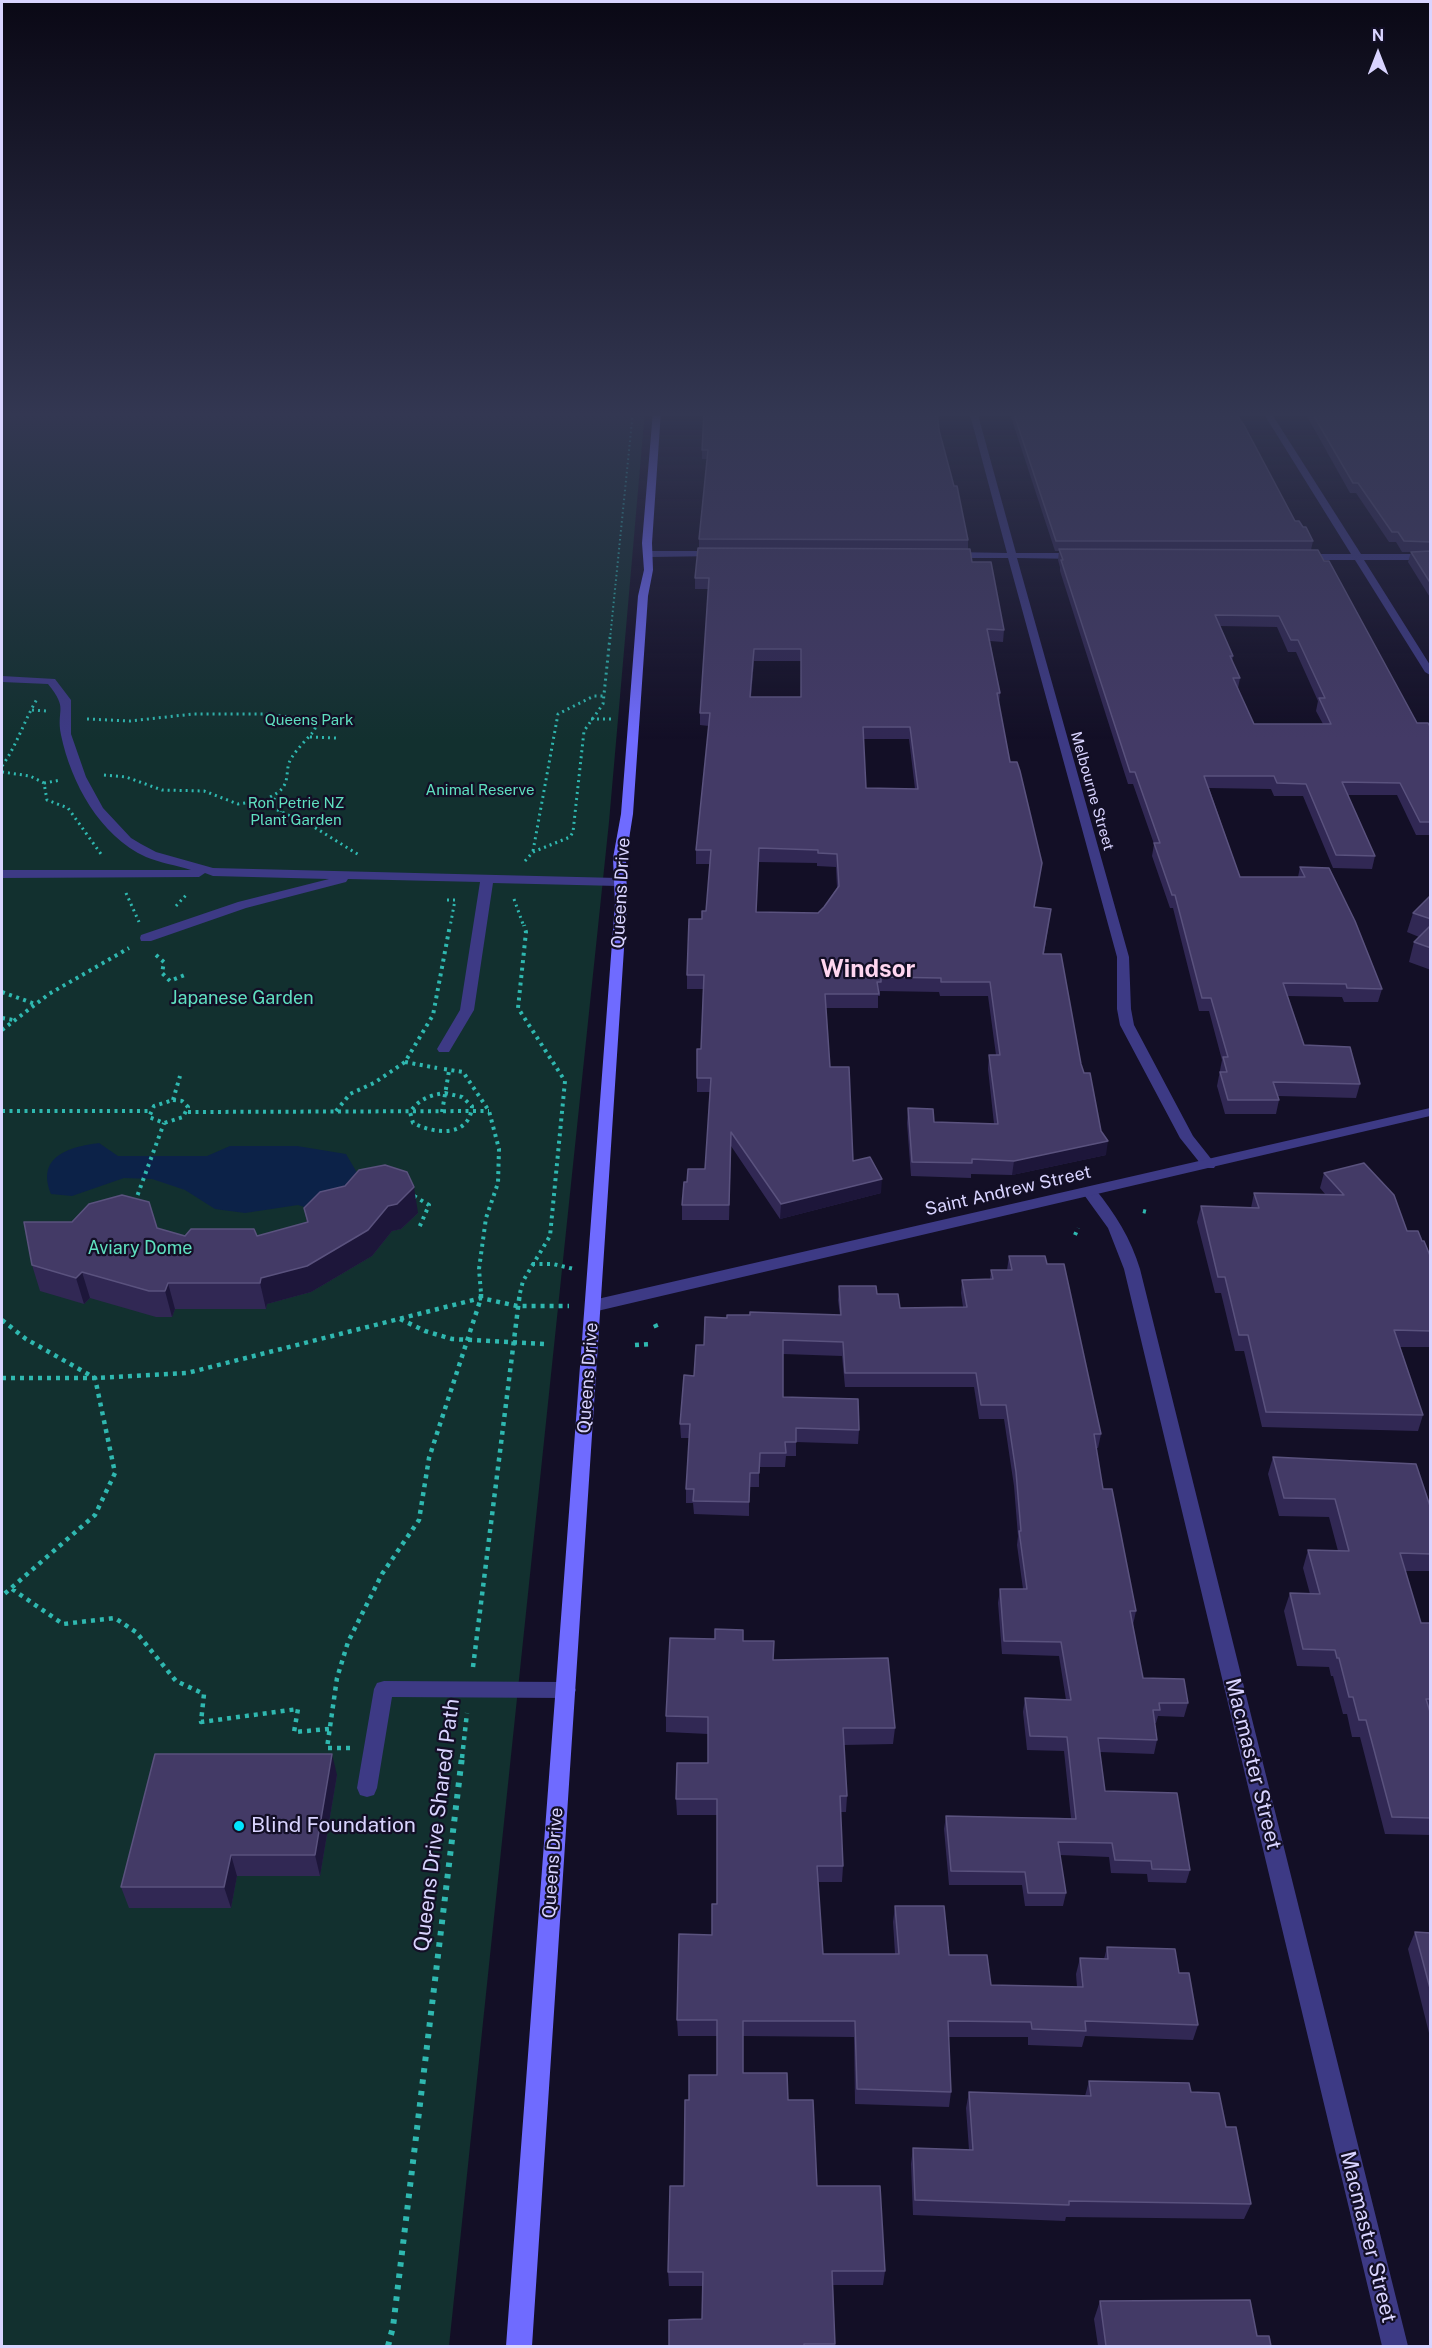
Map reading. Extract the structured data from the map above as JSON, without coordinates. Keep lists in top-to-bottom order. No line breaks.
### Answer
{"streets":{"main road":["Queens Drive"],"street":["Melbourne Street","Saint Andrew Street","Macmaster Street"],"path":["Queens Drive Shared Path"]},"crossings":[["Melbourne Street","Saint Andrew Street"],["Queens Drive","Saint Andrew Street"],["Saint Andrew Street","Macmaster Street"]],"districts":["Windsor"],"parks":["Queens Park","Animal Reserve","Ron Petrie NZ Plant Garden","Japanese Garden","Aviary Dome"],"places":["Blind Foundation"],"north":"top"}
